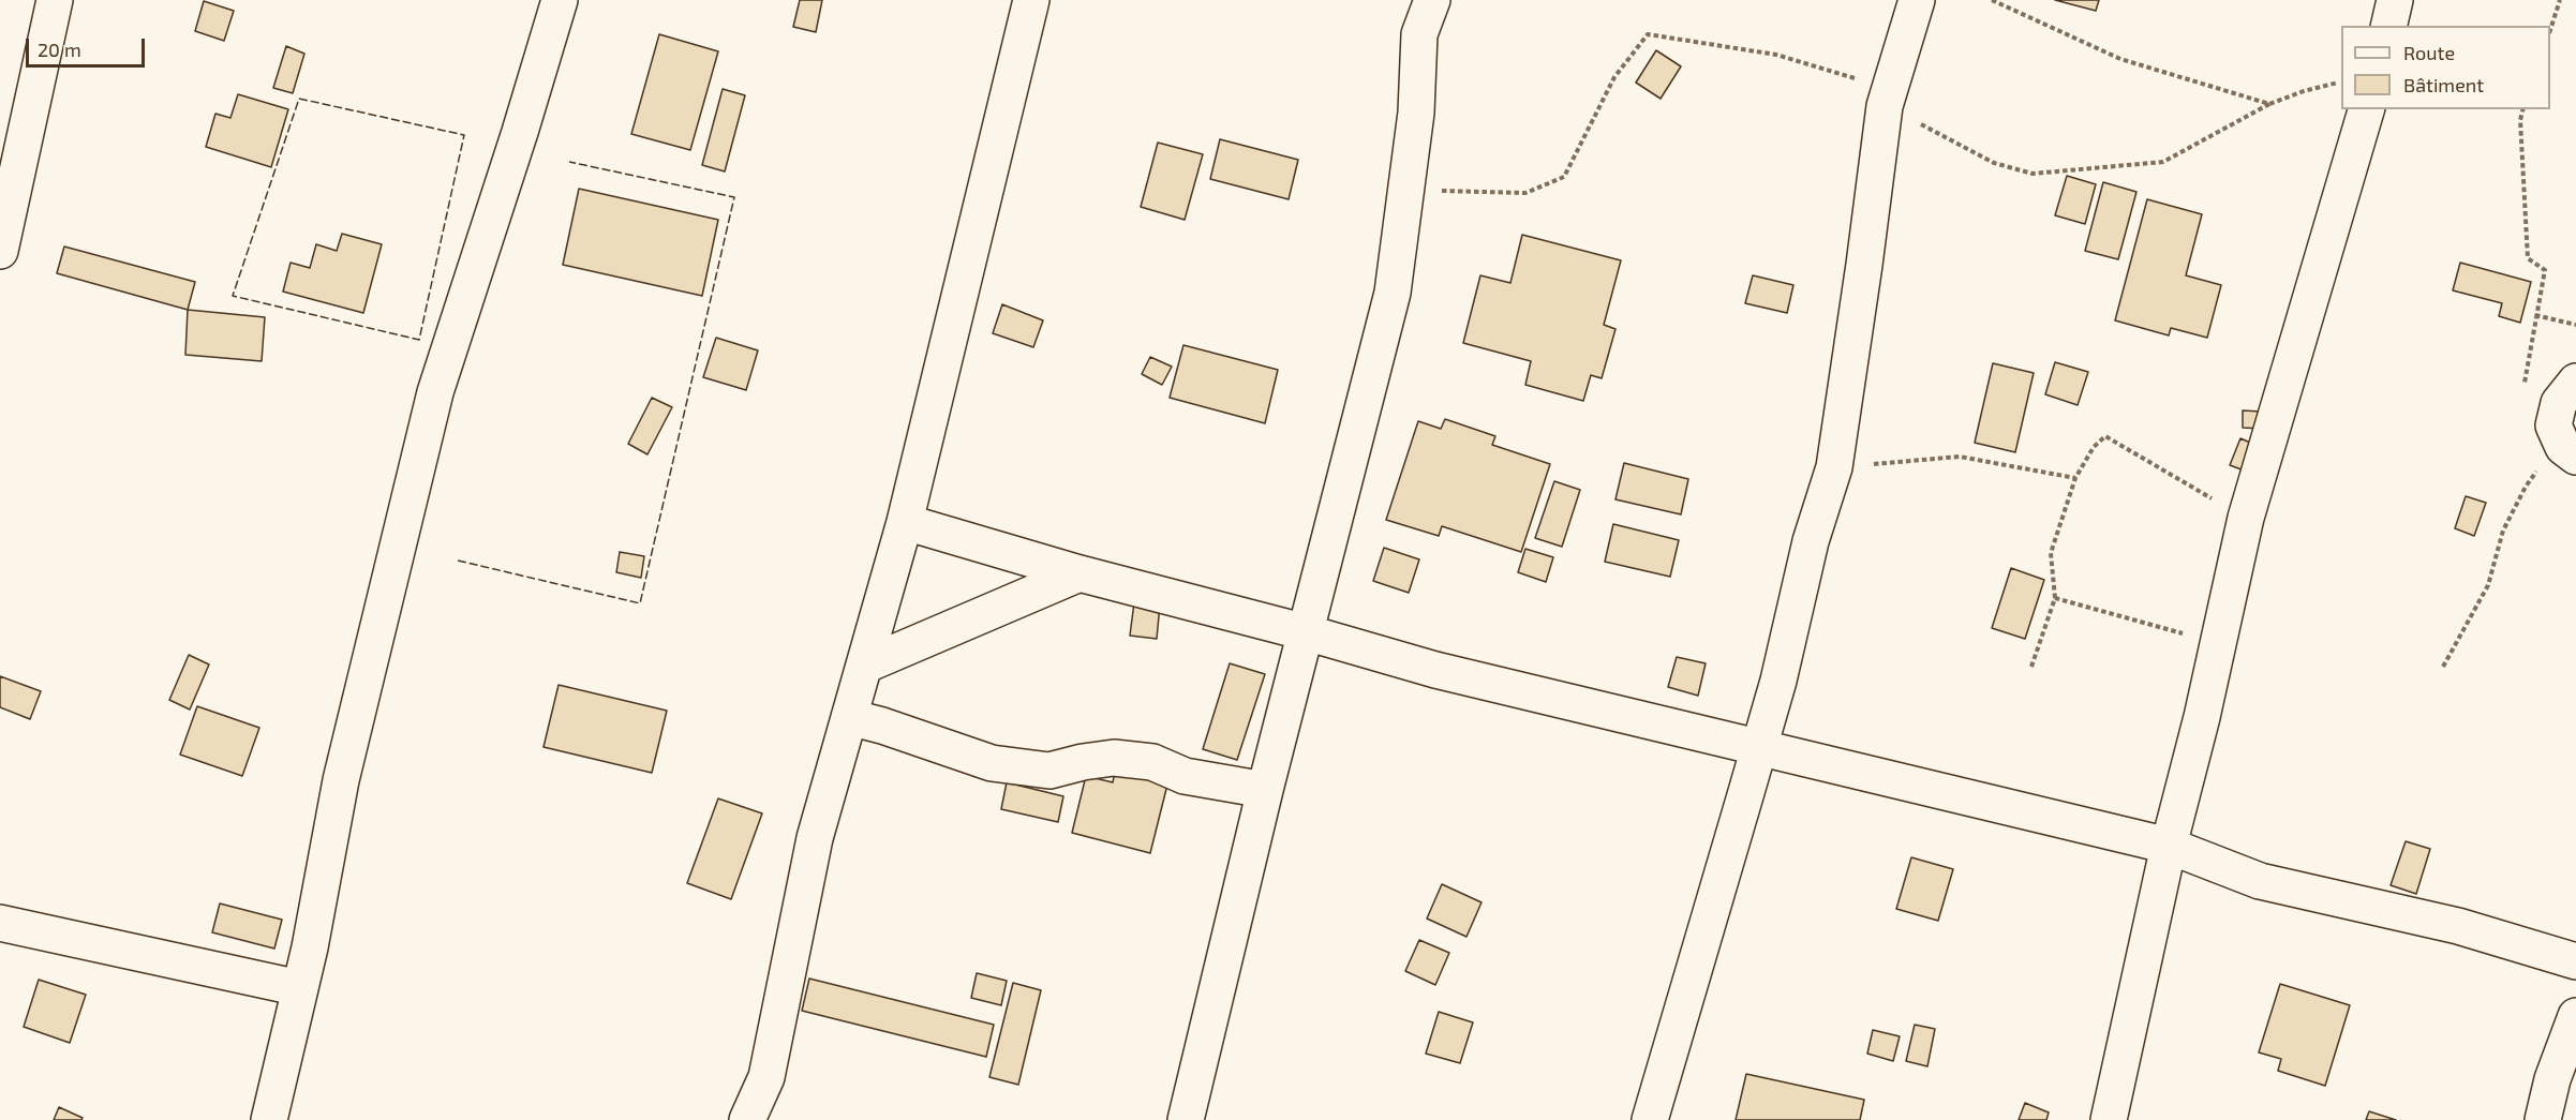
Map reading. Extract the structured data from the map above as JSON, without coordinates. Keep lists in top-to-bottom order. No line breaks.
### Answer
{"legend":["Route","Bâtiment"],"scale_bar":"20 m"}
